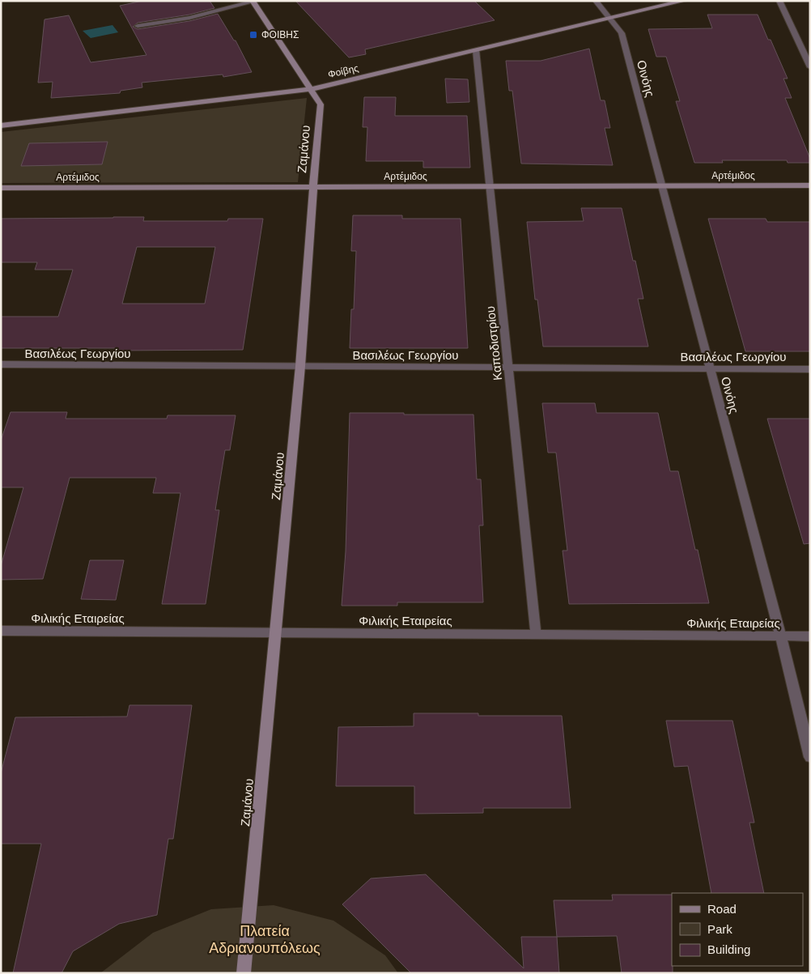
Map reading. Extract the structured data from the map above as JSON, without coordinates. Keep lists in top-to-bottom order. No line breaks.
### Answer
{"streets":{"street":["Φοίβης","Οινόης","Ζαμάνου","Αρτέμιδος","Καποδιστρίου","Βασιλέως Γεωργίου","Φιλικής Εταιρείας"]},"crossings":[["Φοίβης","Οινόης"],["Φοίβης","Ζαμάνου"],["Φοίβης","Καποδιστρίου"],["Οινόης","Αρτέμιδος"],["Οινόης","Βασιλέως Γεωργίου"],["Οινόης","Φιλικής Εταιρείας"],["Ζαμάνου","Αρτέμιδος"],["Ζαμάνου","Βασιλέως Γεωργίου"],["Ζαμάνου","Φιλικής Εταιρείας"],["Αρτέμιδος","Καποδιστρίου"],["Καποδιστρίου","Βασιλέως Γεωργίου"],["Καποδιστρίου","Φιλικής Εταιρείας"]],"parks":["Πλατεία Αδριανουπόλεως"],"places":{"transit":["ΦΟΙΒΗΣ"]},"legend":["Road","Park","Building"]}
